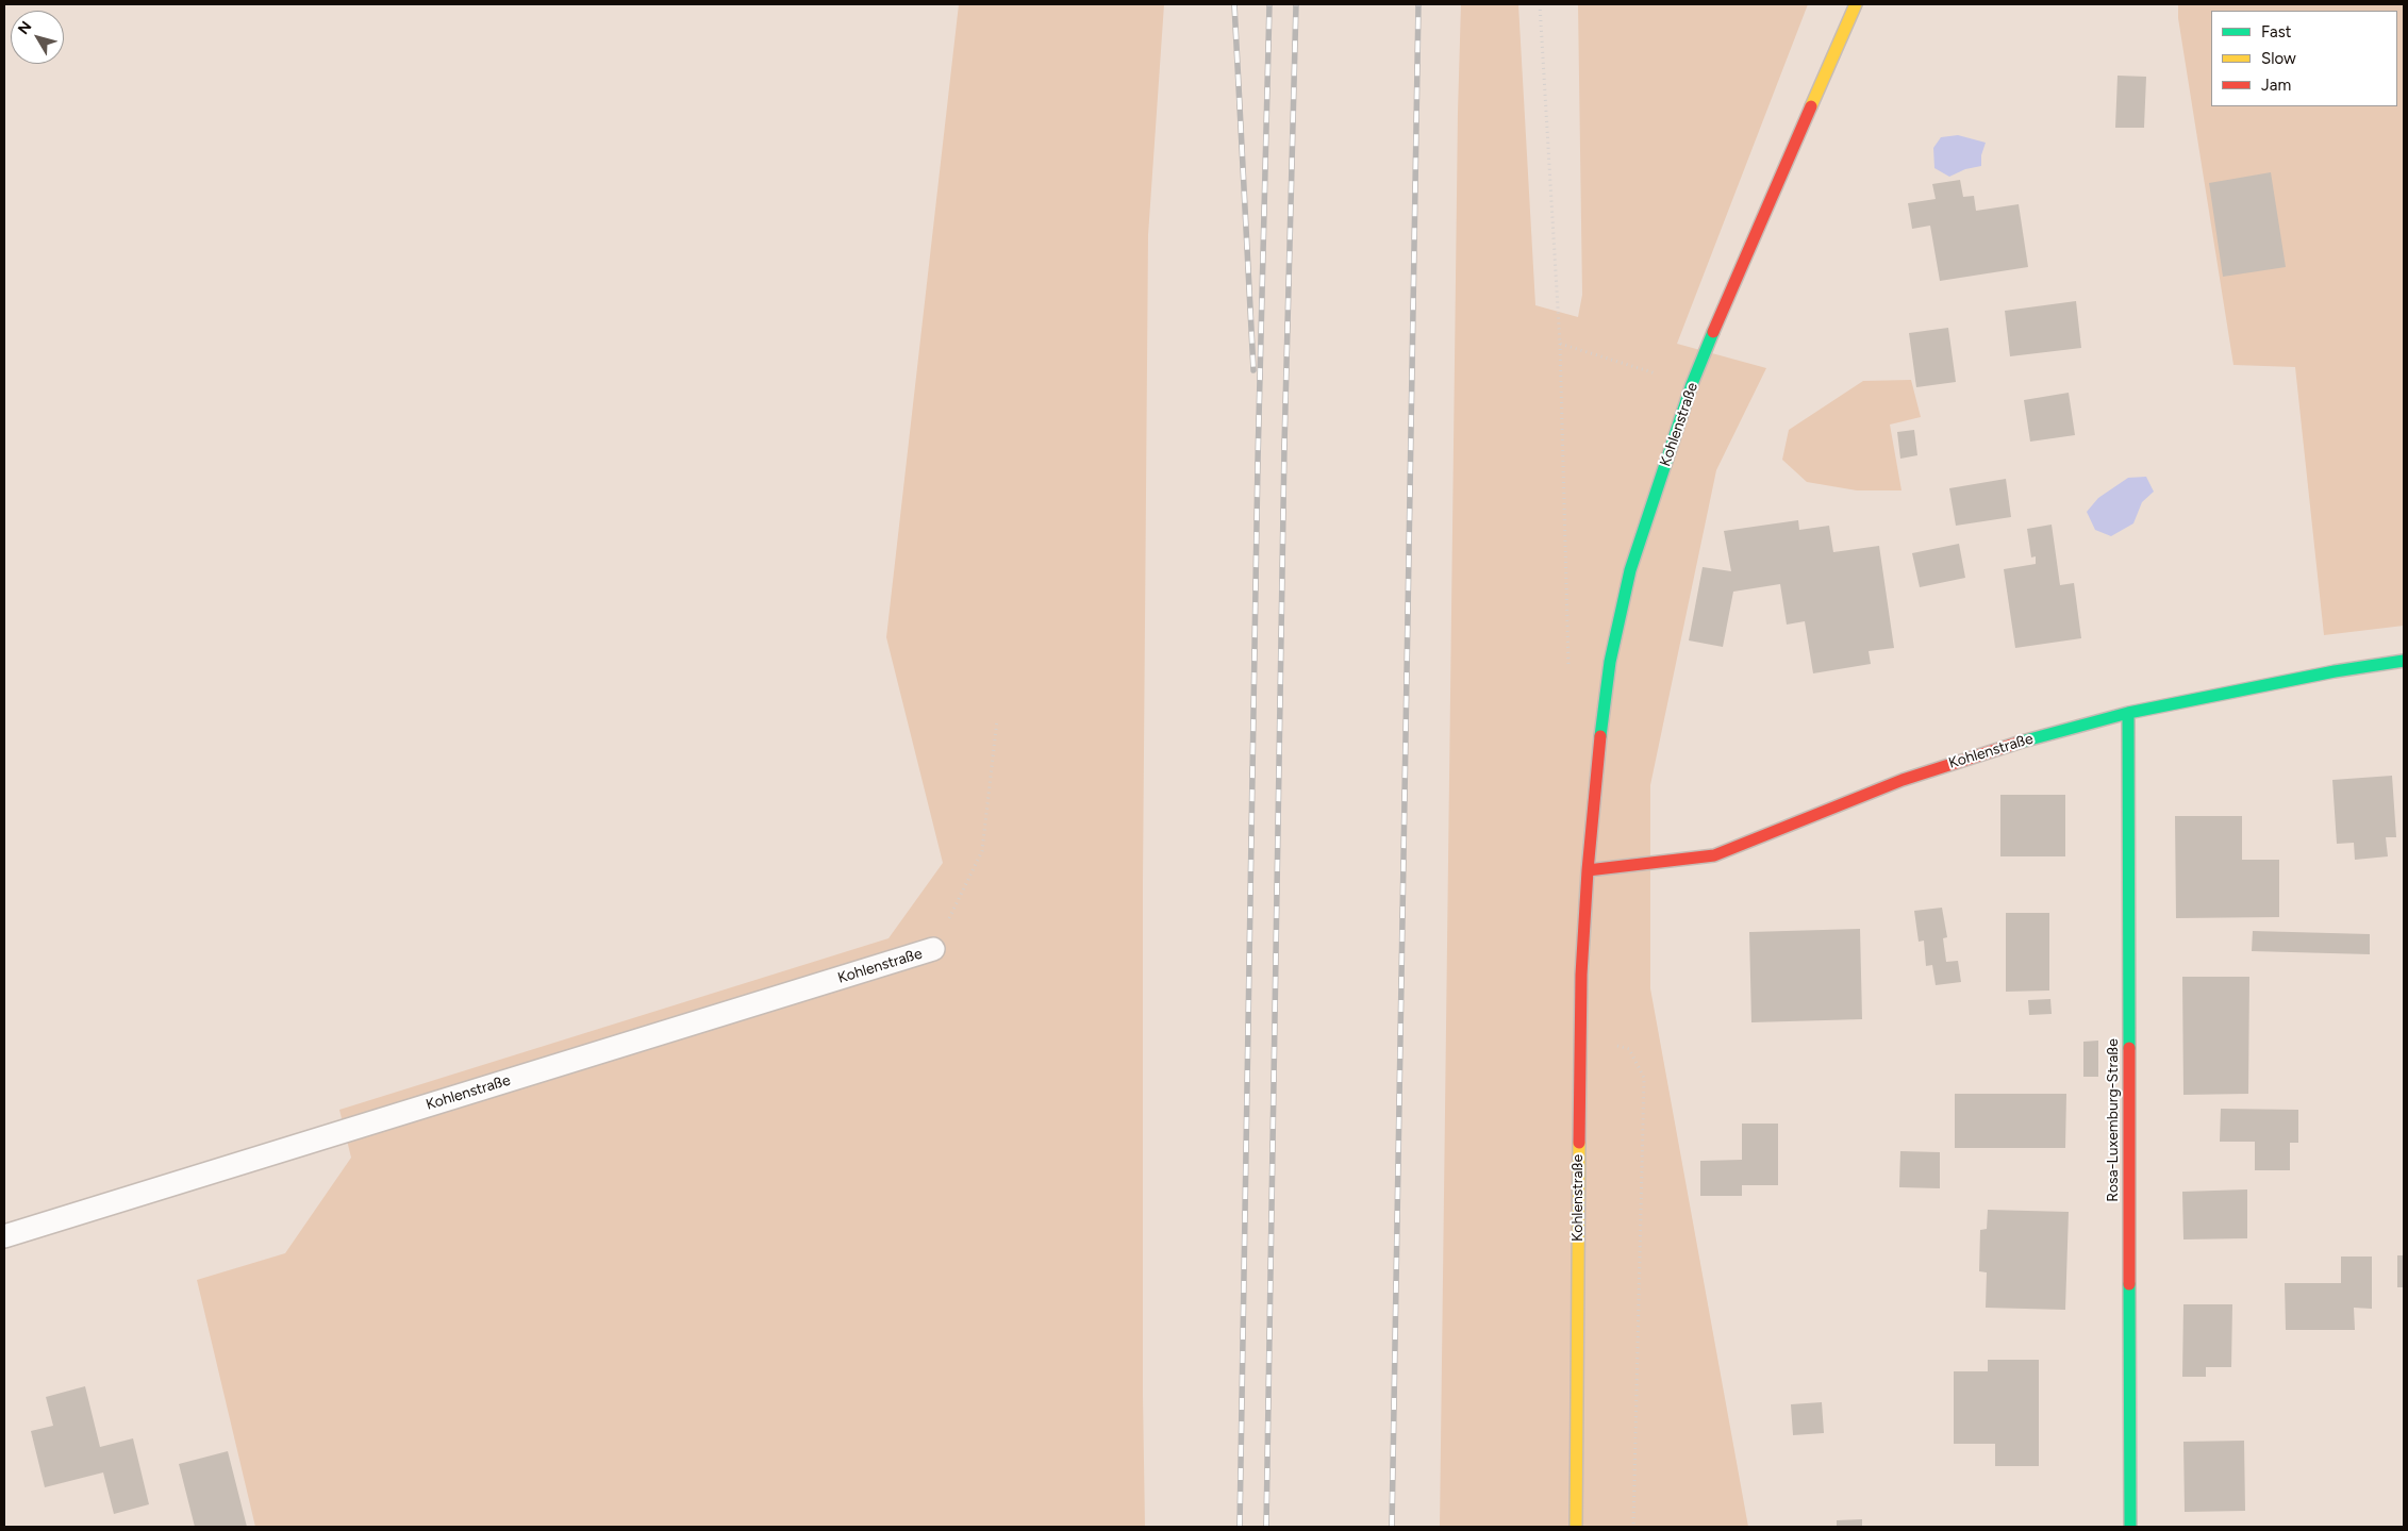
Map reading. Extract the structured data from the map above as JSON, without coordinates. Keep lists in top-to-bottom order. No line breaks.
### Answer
{"streets":{"street":["Kohlenstraße","Rosa-Luxemburg-Straße"]},"crossings":[["Kohlenstraße","Rosa-Luxemburg-Straße"]],"legend":["Fast","Slow","Jam"],"north":"top left"}
